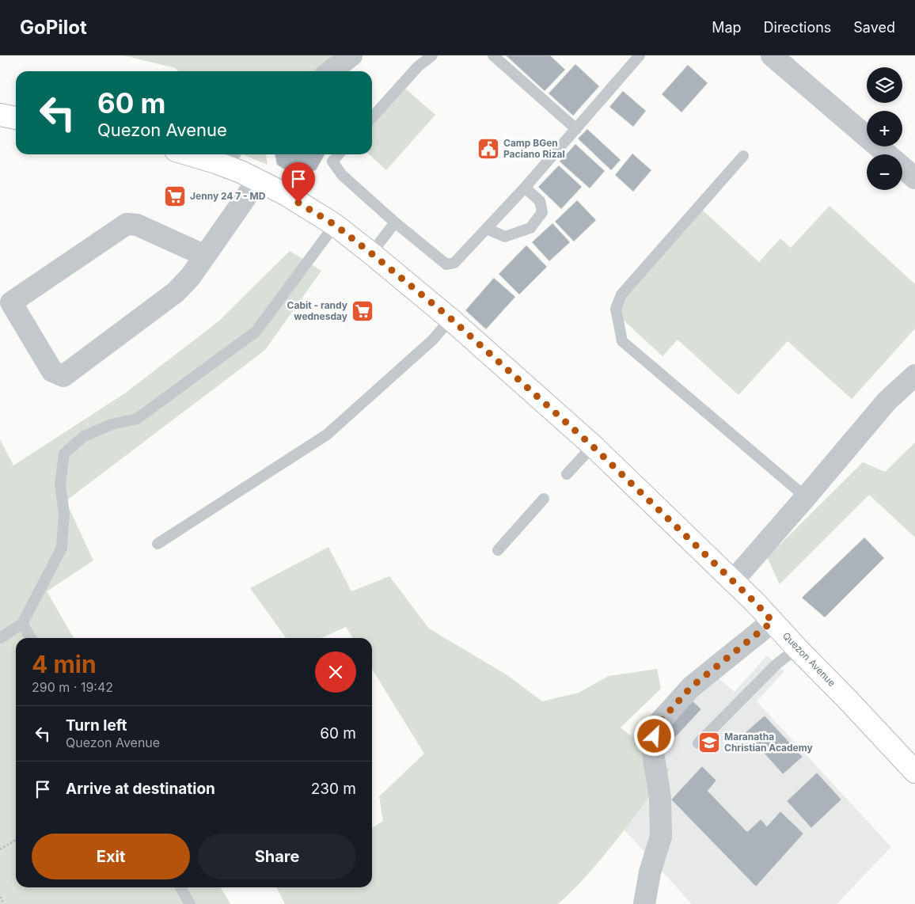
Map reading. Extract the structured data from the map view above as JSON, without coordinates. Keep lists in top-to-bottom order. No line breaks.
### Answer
{"streets":{"main road":["Quezon Avenue"]},"places":{"public building":["Camp BGen Paciano Rizal"],"supermarket":["Jenny 24 7 - MD","Cabit - randy wednesday"],"school or university":["Maranatha Christian Academy"]},"page":{"header":"GoPilot","nav":["Map","Directions","Saved"],"map_buttons":["+","−"],"turn":["60 m","Quezon Avenue"],"heading":["4 min","290 m · 19:42"],"list":[{"name":"Turn left","note":"Quezon Avenue","value":"60 m"},{"name":"Arrive at destination","value":"230 m"}],"buttons":["Exit","Share"]}}
